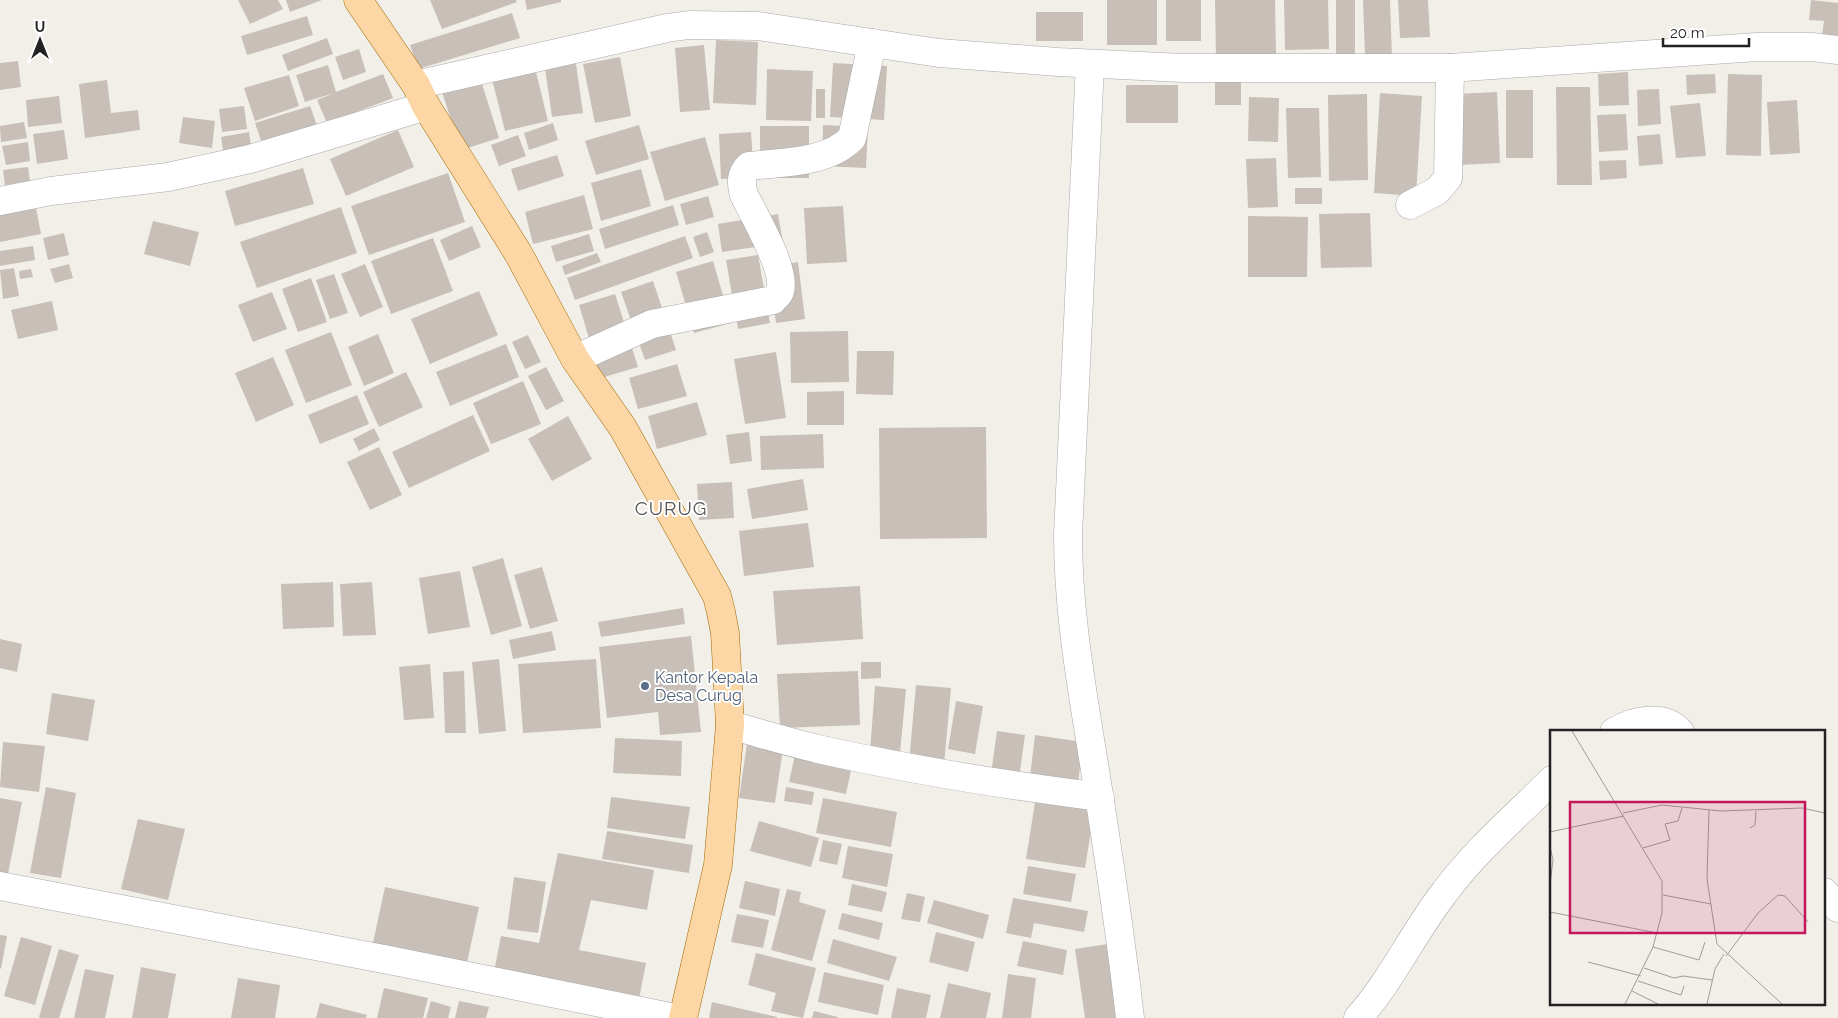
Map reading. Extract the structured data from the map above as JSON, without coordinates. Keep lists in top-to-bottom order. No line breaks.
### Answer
{"districts":["CURUG"],"places":["Kantor Kepala Desa Curug"],"scale_bar":"20 m","north":"top"}
